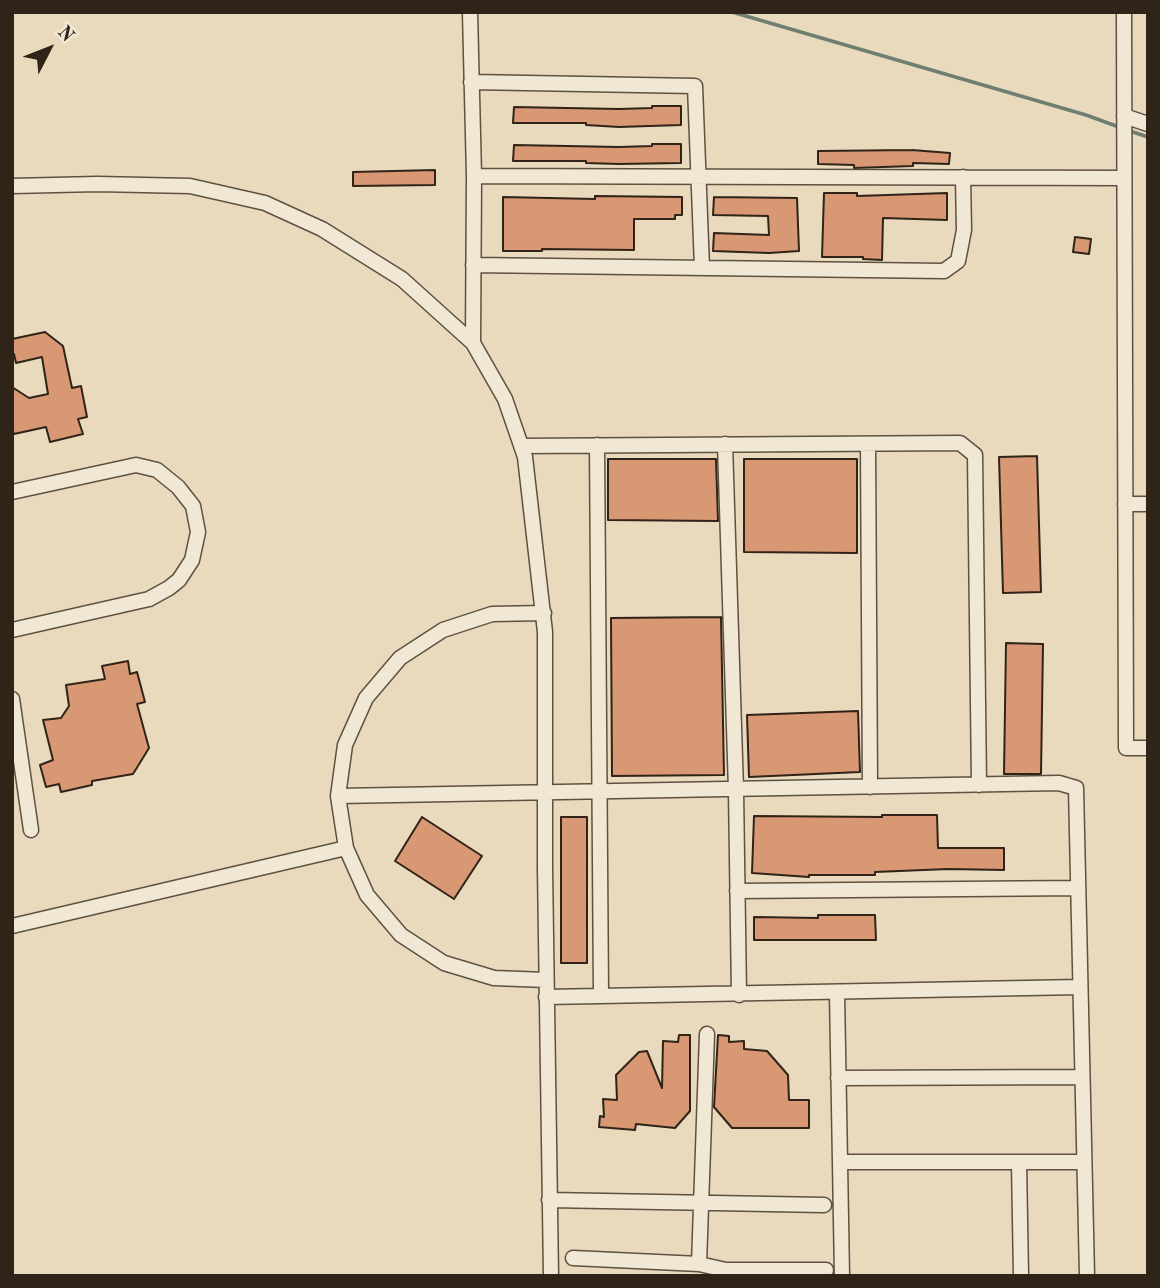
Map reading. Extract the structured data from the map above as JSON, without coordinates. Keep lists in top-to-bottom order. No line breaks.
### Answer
{"north":"top right"}
